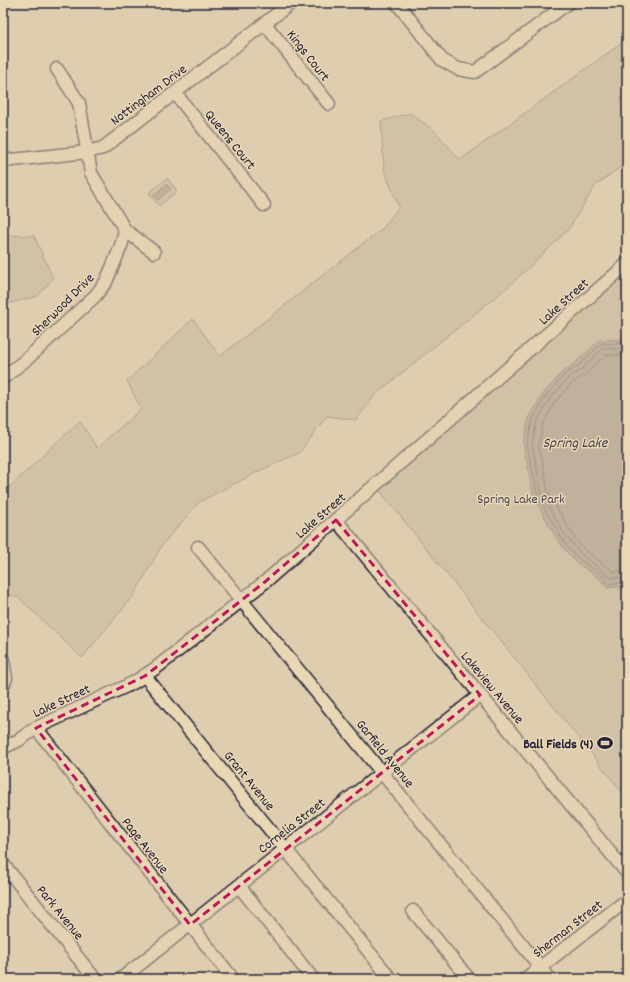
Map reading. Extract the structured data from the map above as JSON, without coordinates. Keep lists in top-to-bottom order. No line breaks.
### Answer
{"streets":{"street":["Kings Court","Nottingham Drive","Queens Court","Lake Street","Sherwood Drive","Lakeview Avenue","Garfield Avenue","Grant Avenue","Cornelia Street","Page Avenue","Park Avenue","Sherman Street"]},"crossings":[["Kings Court","Nottingham Drive"],["Nottingham Drive","Queens Court"],["Lake Street","Lakeview Avenue"],["Lake Street","Garfield Avenue"],["Lake Street","Grant Avenue"],["Lake Street","Page Avenue"],["Lakeview Avenue","Cornelia Street"],["Garfield Avenue","Cornelia Street"],["Garfield Avenue","Sherman Street"],["Grant Avenue","Cornelia Street"],["Cornelia Street","Page Avenue"]],"water":["Spring Lake"],"parks":["Spring Lake Park"],"places":{"sports":["Ball Fields (4)"]}}
